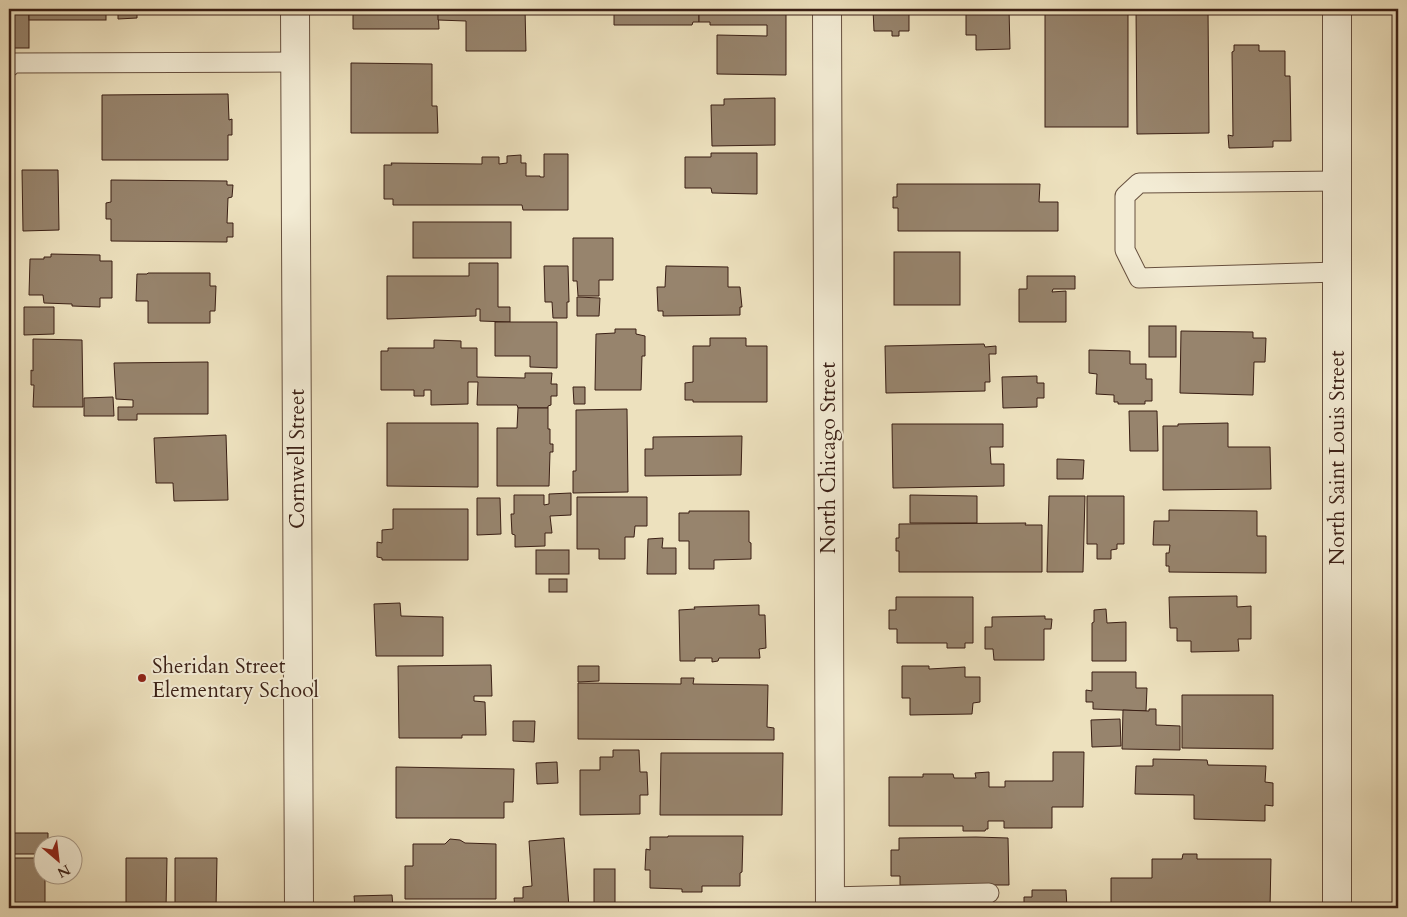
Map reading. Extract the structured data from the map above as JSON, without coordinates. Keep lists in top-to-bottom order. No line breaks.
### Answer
{"streets":{"street":["North Chicago Street","North Saint Louis Street","Cornwell Street"]},"places":["Sheridan Street Elementary School"],"north":"bottom right"}
